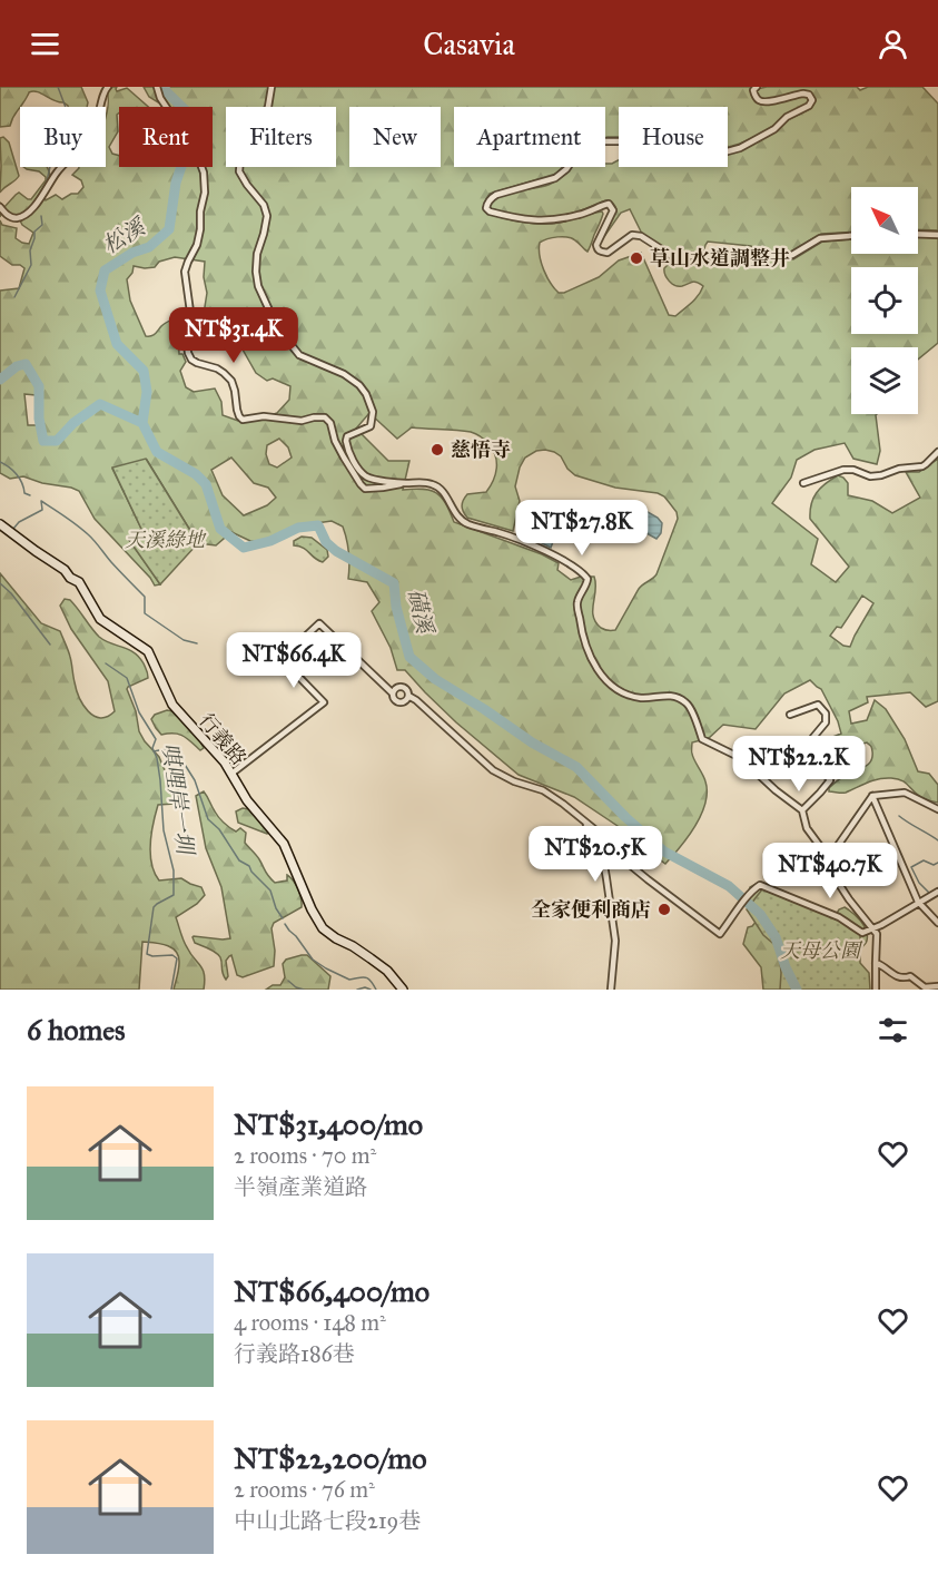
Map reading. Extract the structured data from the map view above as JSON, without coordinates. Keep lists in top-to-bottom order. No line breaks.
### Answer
{"streets":{"street":["行義路"]},"water":["松溪","磺溪","唭哩岸一圳"],"parks":["天溪綠地","天母公園"],"places":["草山水道調整井","慈悟寺","全家便利商店"],"north":"top left","page":{"header":"Casavia","chip":["Buy","Rent","Filters","New","Apartment","House"],"price":["NT$31.4K","NT$27.8K","NT$66.4K","NT$22.2K","NT$20.5K","NT$40.7K"],"heading":"6 homes","list":[{"name":"NT$31,400/mo","note":"2 rooms · 70 m² · 半嶺產業道路"},{"name":"NT$66,400/mo","note":"4 rooms · 148 m² · 行義路186巷"},{"name":"NT$22,200/mo","note":"2 rooms · 76 m² · 中山北路七段219巷"}]}}
